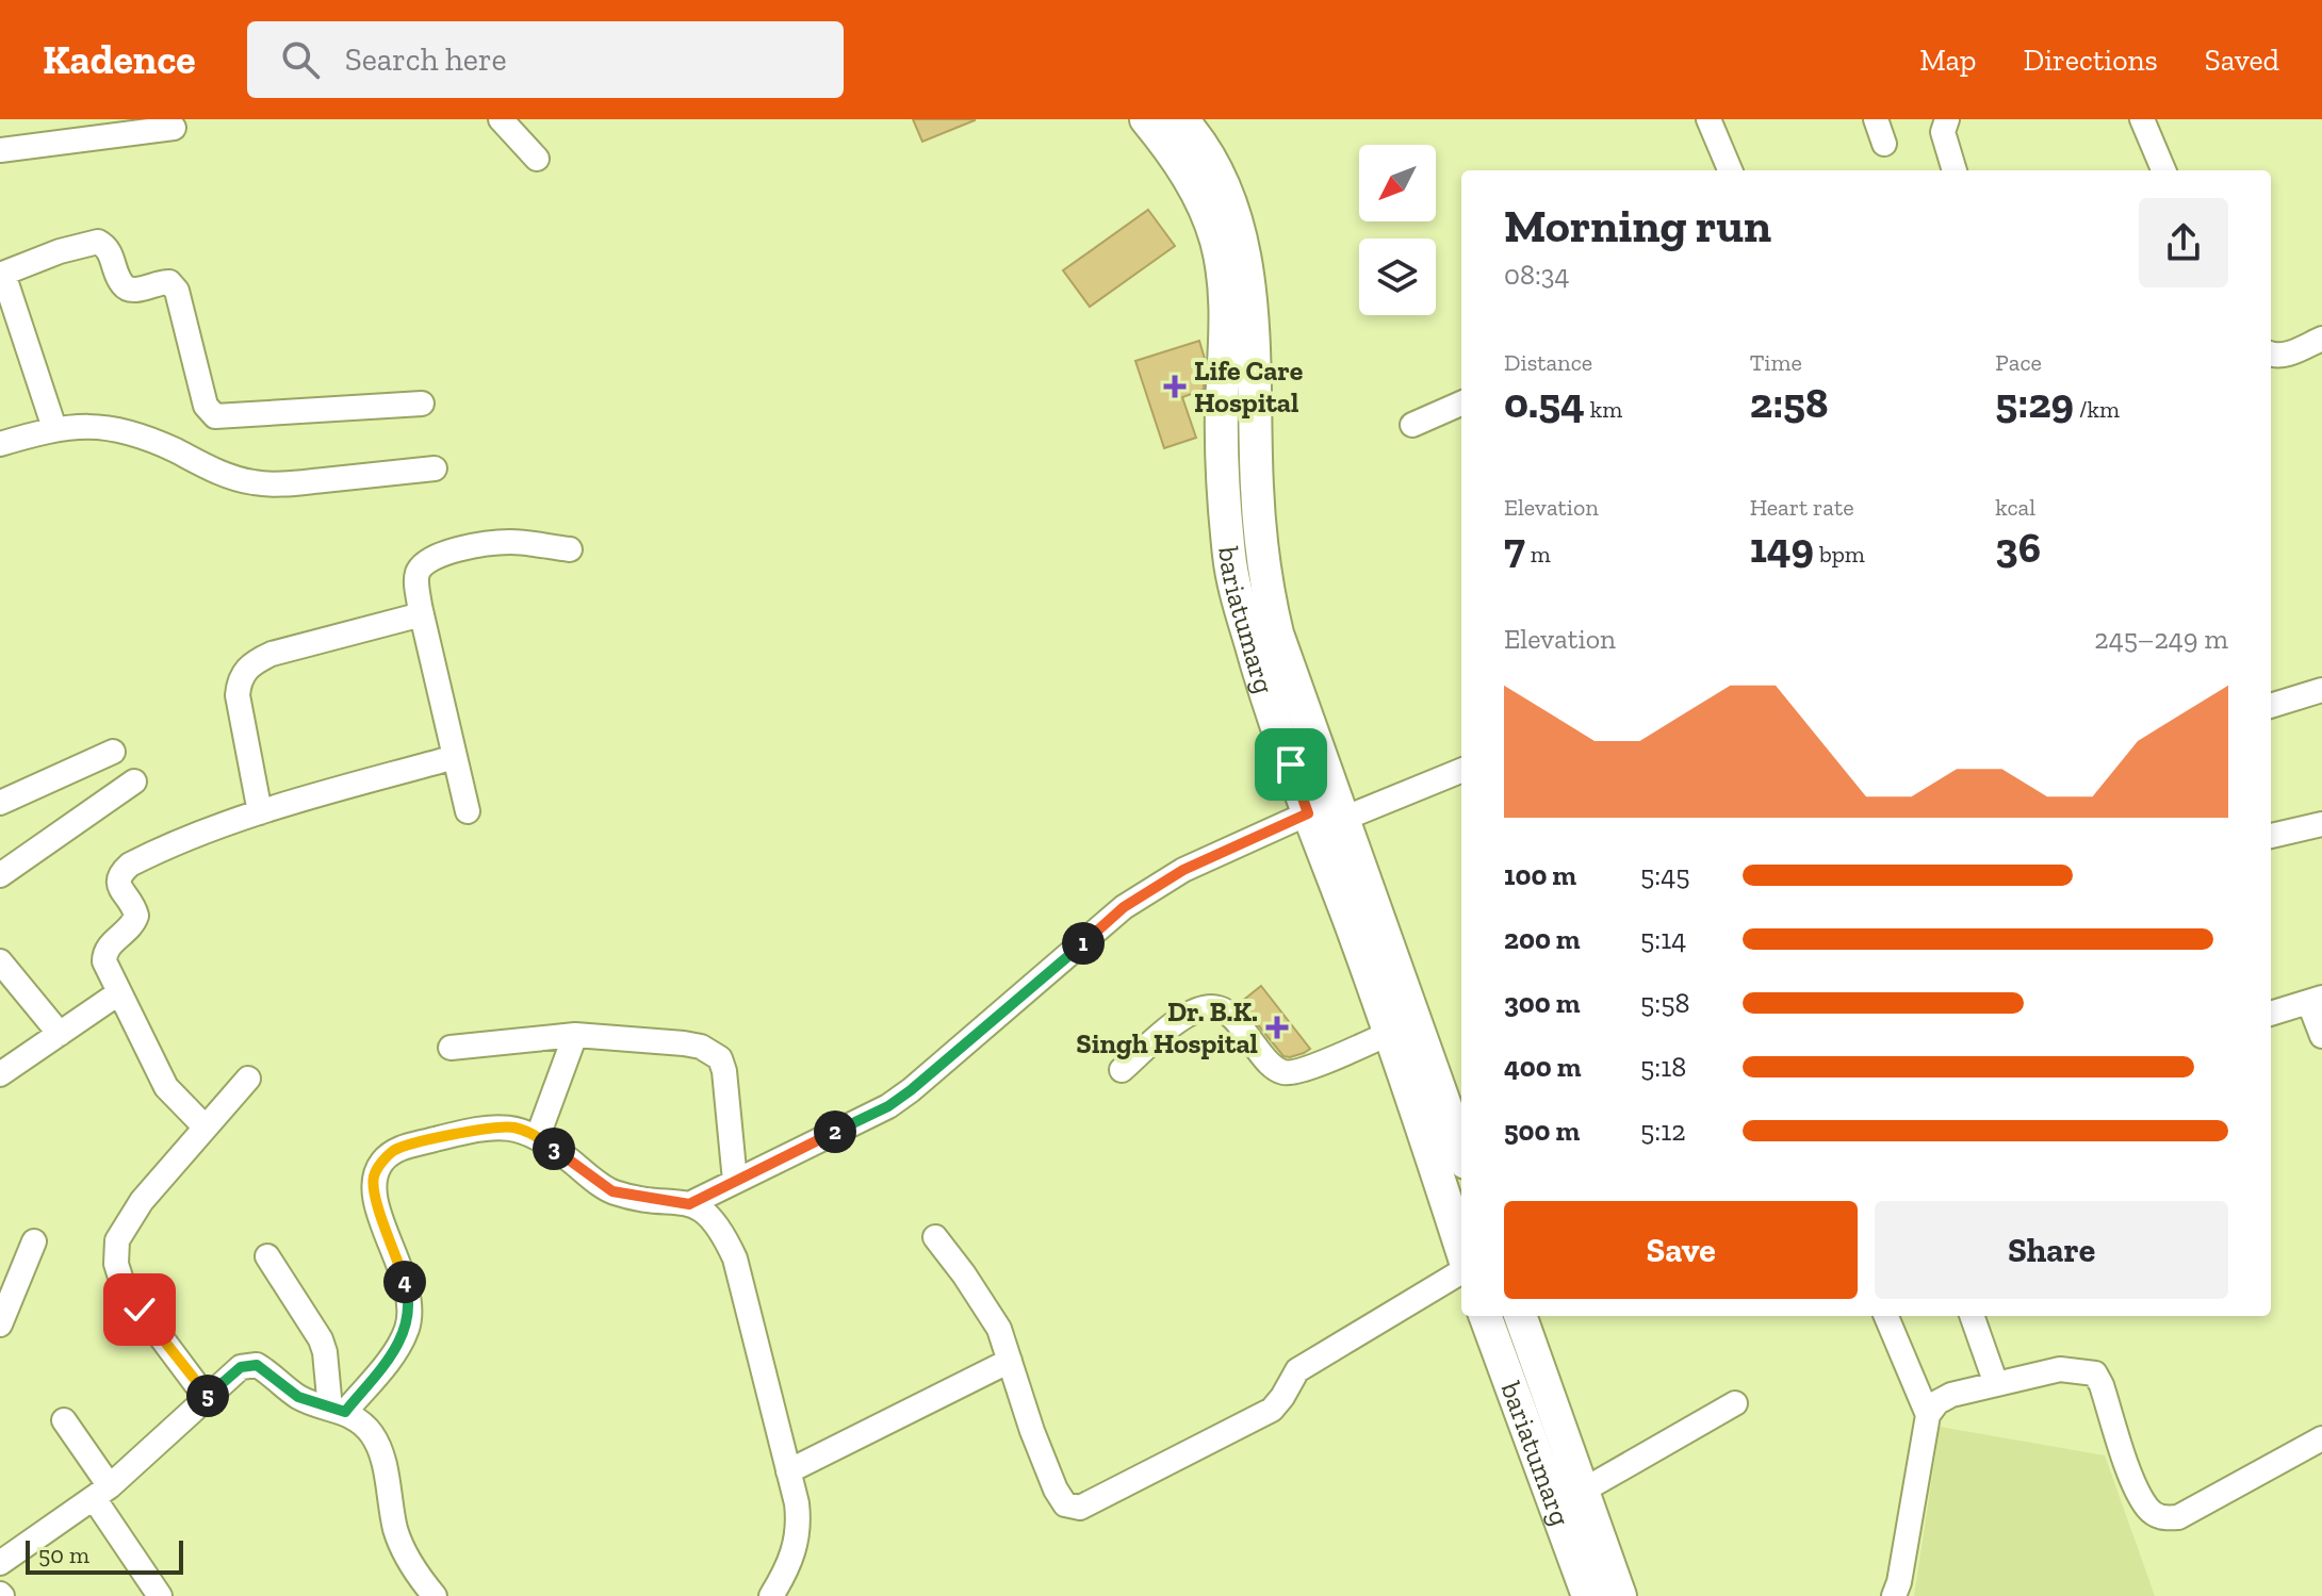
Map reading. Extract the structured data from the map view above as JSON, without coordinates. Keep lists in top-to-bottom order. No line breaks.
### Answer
{"streets":{"main road":["bariatumarg"]},"places":{"health":["Life Care Hospital","Dr. B.K. Singh Hospital"]},"scale_bar":"50 m","north":"bottom left","page":{"header":"Kadence","search":"Search here","nav":["Map","Directions","Saved"],"heading":["Morning run","08:34"],"stats":[["Distance","0.54 km"],["Time","2:58"],["Pace","5:29 /km"],["Elevation","7 m"],["Heart rate","149 bpm"],["kcal","36"]],"chart":["Elevation","245–249 m"],"list":[{"name":"100 m","note":"5:45"},{"name":"200 m","note":"5:14"},{"name":"300 m","note":"5:58"},{"name":"400 m","note":"5:18"},{"name":"500 m","note":"5:12"}],"pins":["1","2","3","4","5"],"buttons":["Save","Share"],"scale":"50 m"}}
